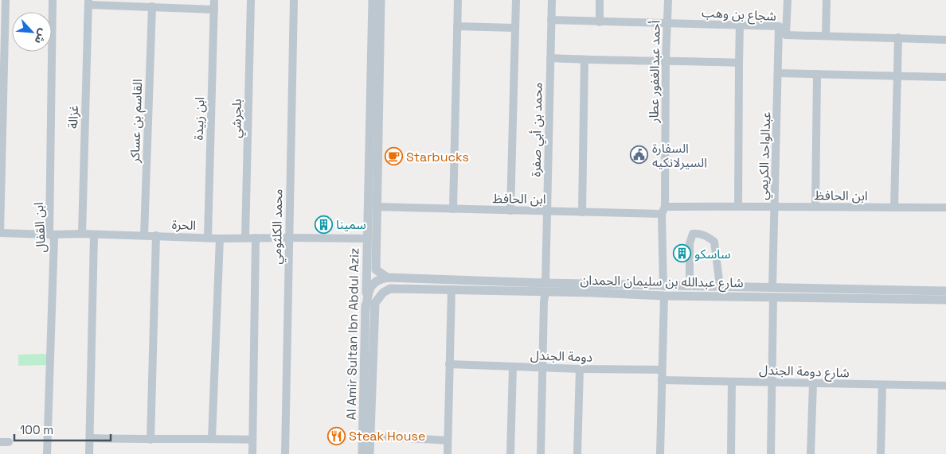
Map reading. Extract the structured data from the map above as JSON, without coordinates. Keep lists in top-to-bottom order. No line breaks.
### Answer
{"streets":{"street":["شجاع بن وهب","أحمد عبدالغفور عطار","غزالة","ابن زبيدة","بلجرشي","القاسم بن عساكر","محمد بن أبي صفرة","عبدالواحد الكريمي","ابن الحافظ","الحرة","محمد الكلثومي","ابن القفال","شارع عبدالله بن سليمان الحمدان","Al Amir Sultan Ibn Abdul Aziz","دومة الجندل","شارع دومة الجندل"]},"crossings":[["شجاع بن وهب","أحمد عبدالغفور عطار"],["شجاع بن وهب","محمد بن أبي صفرة"],["شجاع بن وهب","عبدالواحد الكريمي"],["أحمد عبدالغفور عطار","ابن الحافظ"],["أحمد عبدالغفور عطار","شارع عبدالله بن سليمان الحمدان"],["غزالة","الحرة"],["ابن زبيدة","الحرة"],["بلجرشي","الحرة"],["القاسم بن عساكر","الحرة"],["محمد بن أبي صفرة","ابن الحافظ"],["محمد بن أبي صفرة","شارع عبدالله بن سليمان الحمدان"],["محمد بن أبي صفرة","دومة الجندل"],["عبدالواحد الكريمي","ابن الحافظ"],["عبدالواحد الكريمي","شارع عبدالله بن سليمان الحمدان"],["ابن الحافظ","Al Amir Sultan Ibn Abdul Aziz"],["الحرة","محمد الكلثومي"],["الحرة","ابن القفال"],["الحرة","Al Amir Sultan Ibn Abdul Aziz"],["شارع عبدالله بن سليمان الحمدان","Al Amir Sultan Ibn Abdul Aziz"]],"places":{"public building":["السفارة السيرلانكيه"],"cafe":["Starbucks"],"building":["سمينا","ساسكو"],"restaurant":["Steak House"]},"scale_bar":"100 m","north":"bottom right"}
